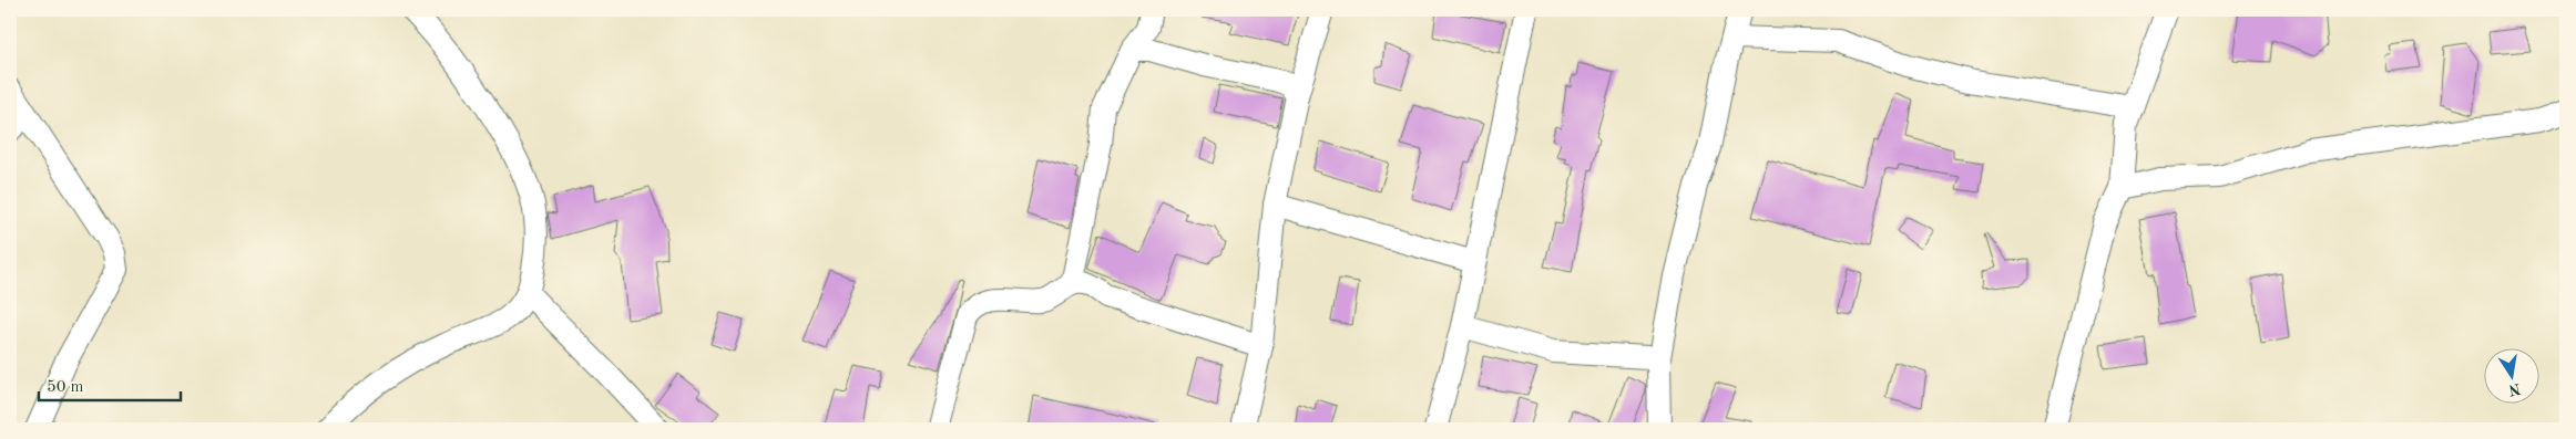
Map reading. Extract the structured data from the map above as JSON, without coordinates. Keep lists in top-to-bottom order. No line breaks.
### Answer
{"scale_bar":"50 m","north":"bottom"}
